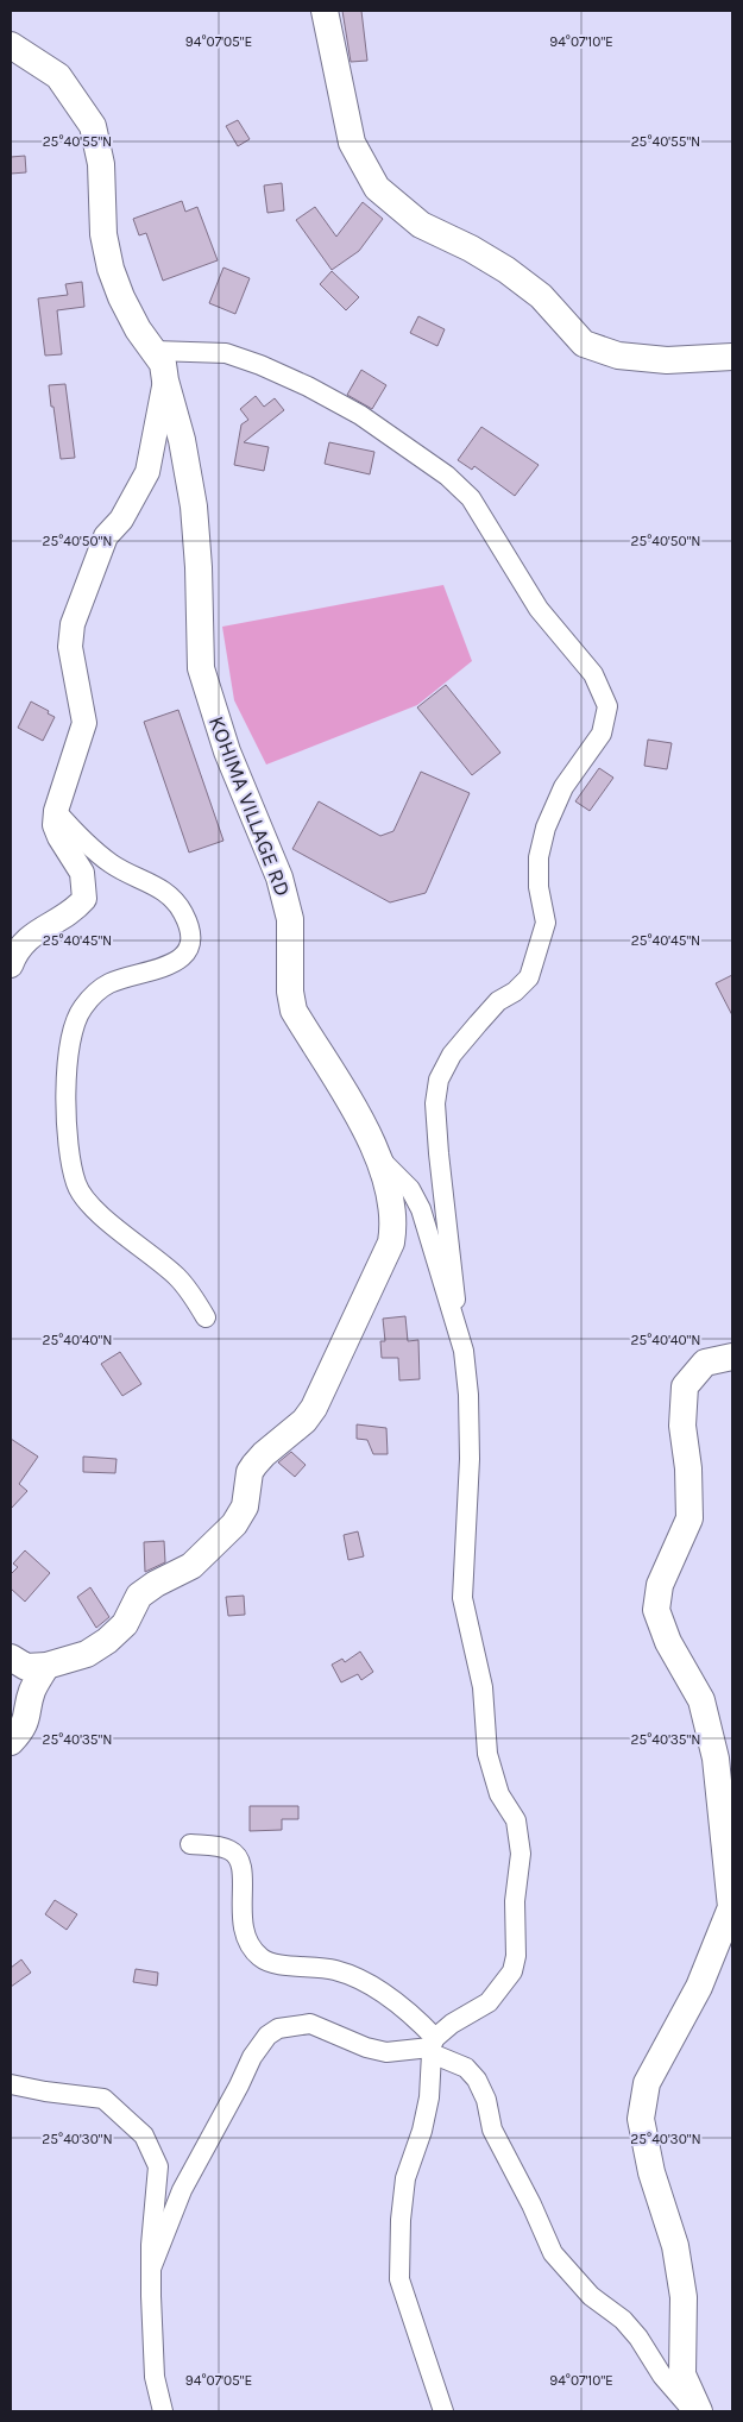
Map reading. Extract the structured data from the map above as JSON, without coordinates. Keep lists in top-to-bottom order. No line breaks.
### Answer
{"streets":{"main road":["KOHIMA VILLAGE RD"]},"coordinates":["94°07'05\"E","94°07'10\"E","25°40'55\"N","25°40'50\"N","25°40'45\"N","25°40'40\"N","25°40'35\"N","25°40'30\"N"]}
